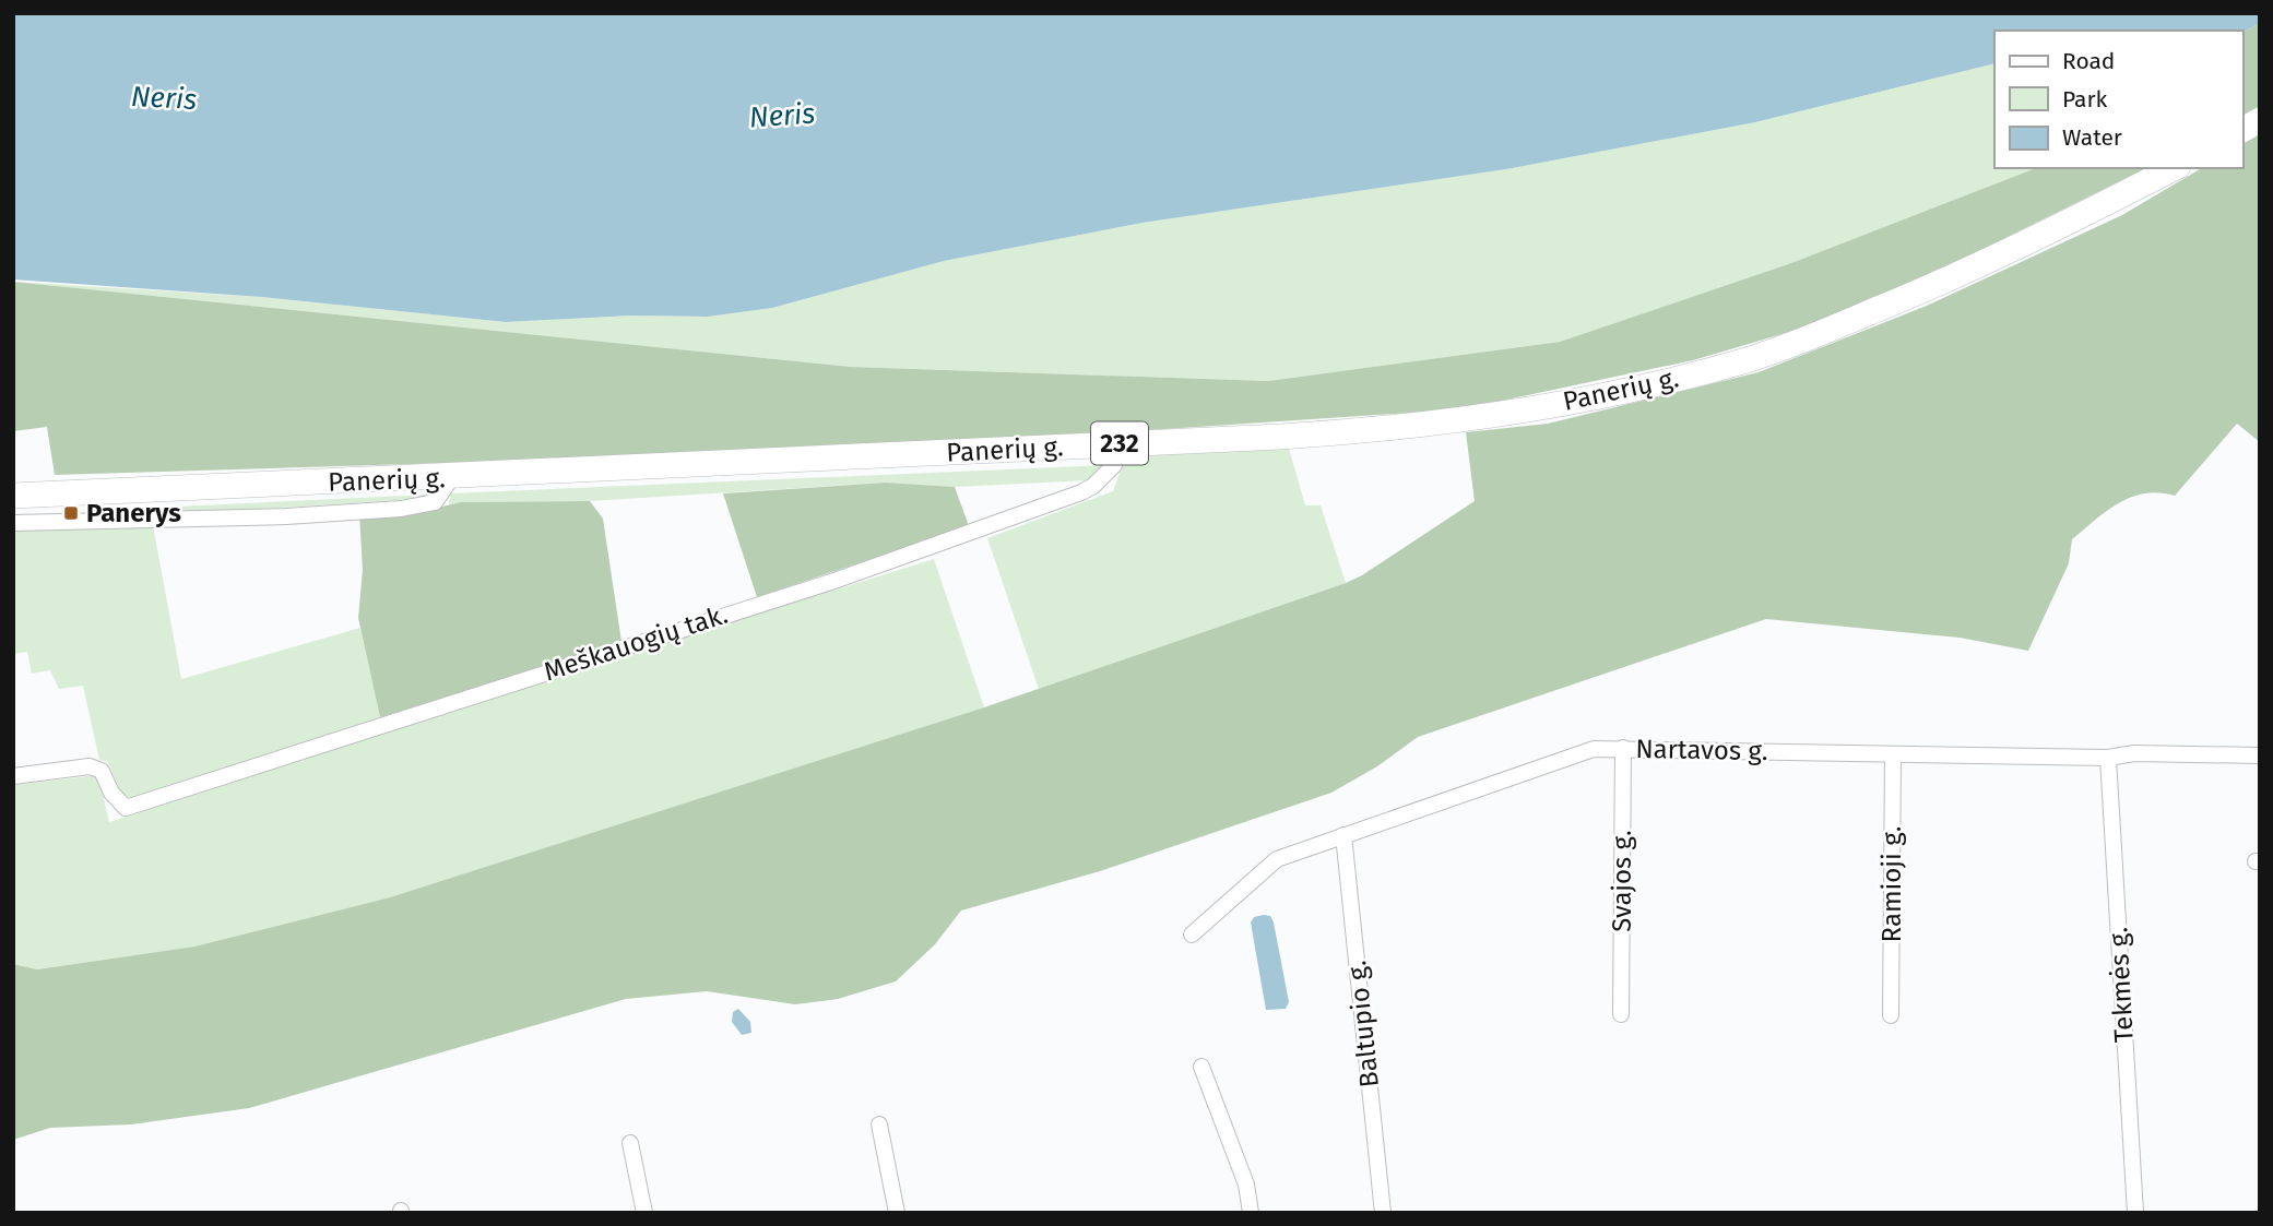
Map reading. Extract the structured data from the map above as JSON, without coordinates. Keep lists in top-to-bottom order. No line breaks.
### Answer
{"streets":{"main road":["Panerių g.","232"],"street":["Meškauogių tak.","Nartavos g.","Svajos g.","Ramioji g.","Tekmės g.","Baltupio g."]},"crossings":[["Panerių g.","Meškauogių tak."],["Nartavos g.","Svajos g."],["Nartavos g.","Ramioji g."],["Nartavos g.","Tekmės g."],["Nartavos g.","Baltupio g."]],"water":["Neris"],"places":{"transit":["Panerys"]},"legend":["Road","Park","Water"]}
